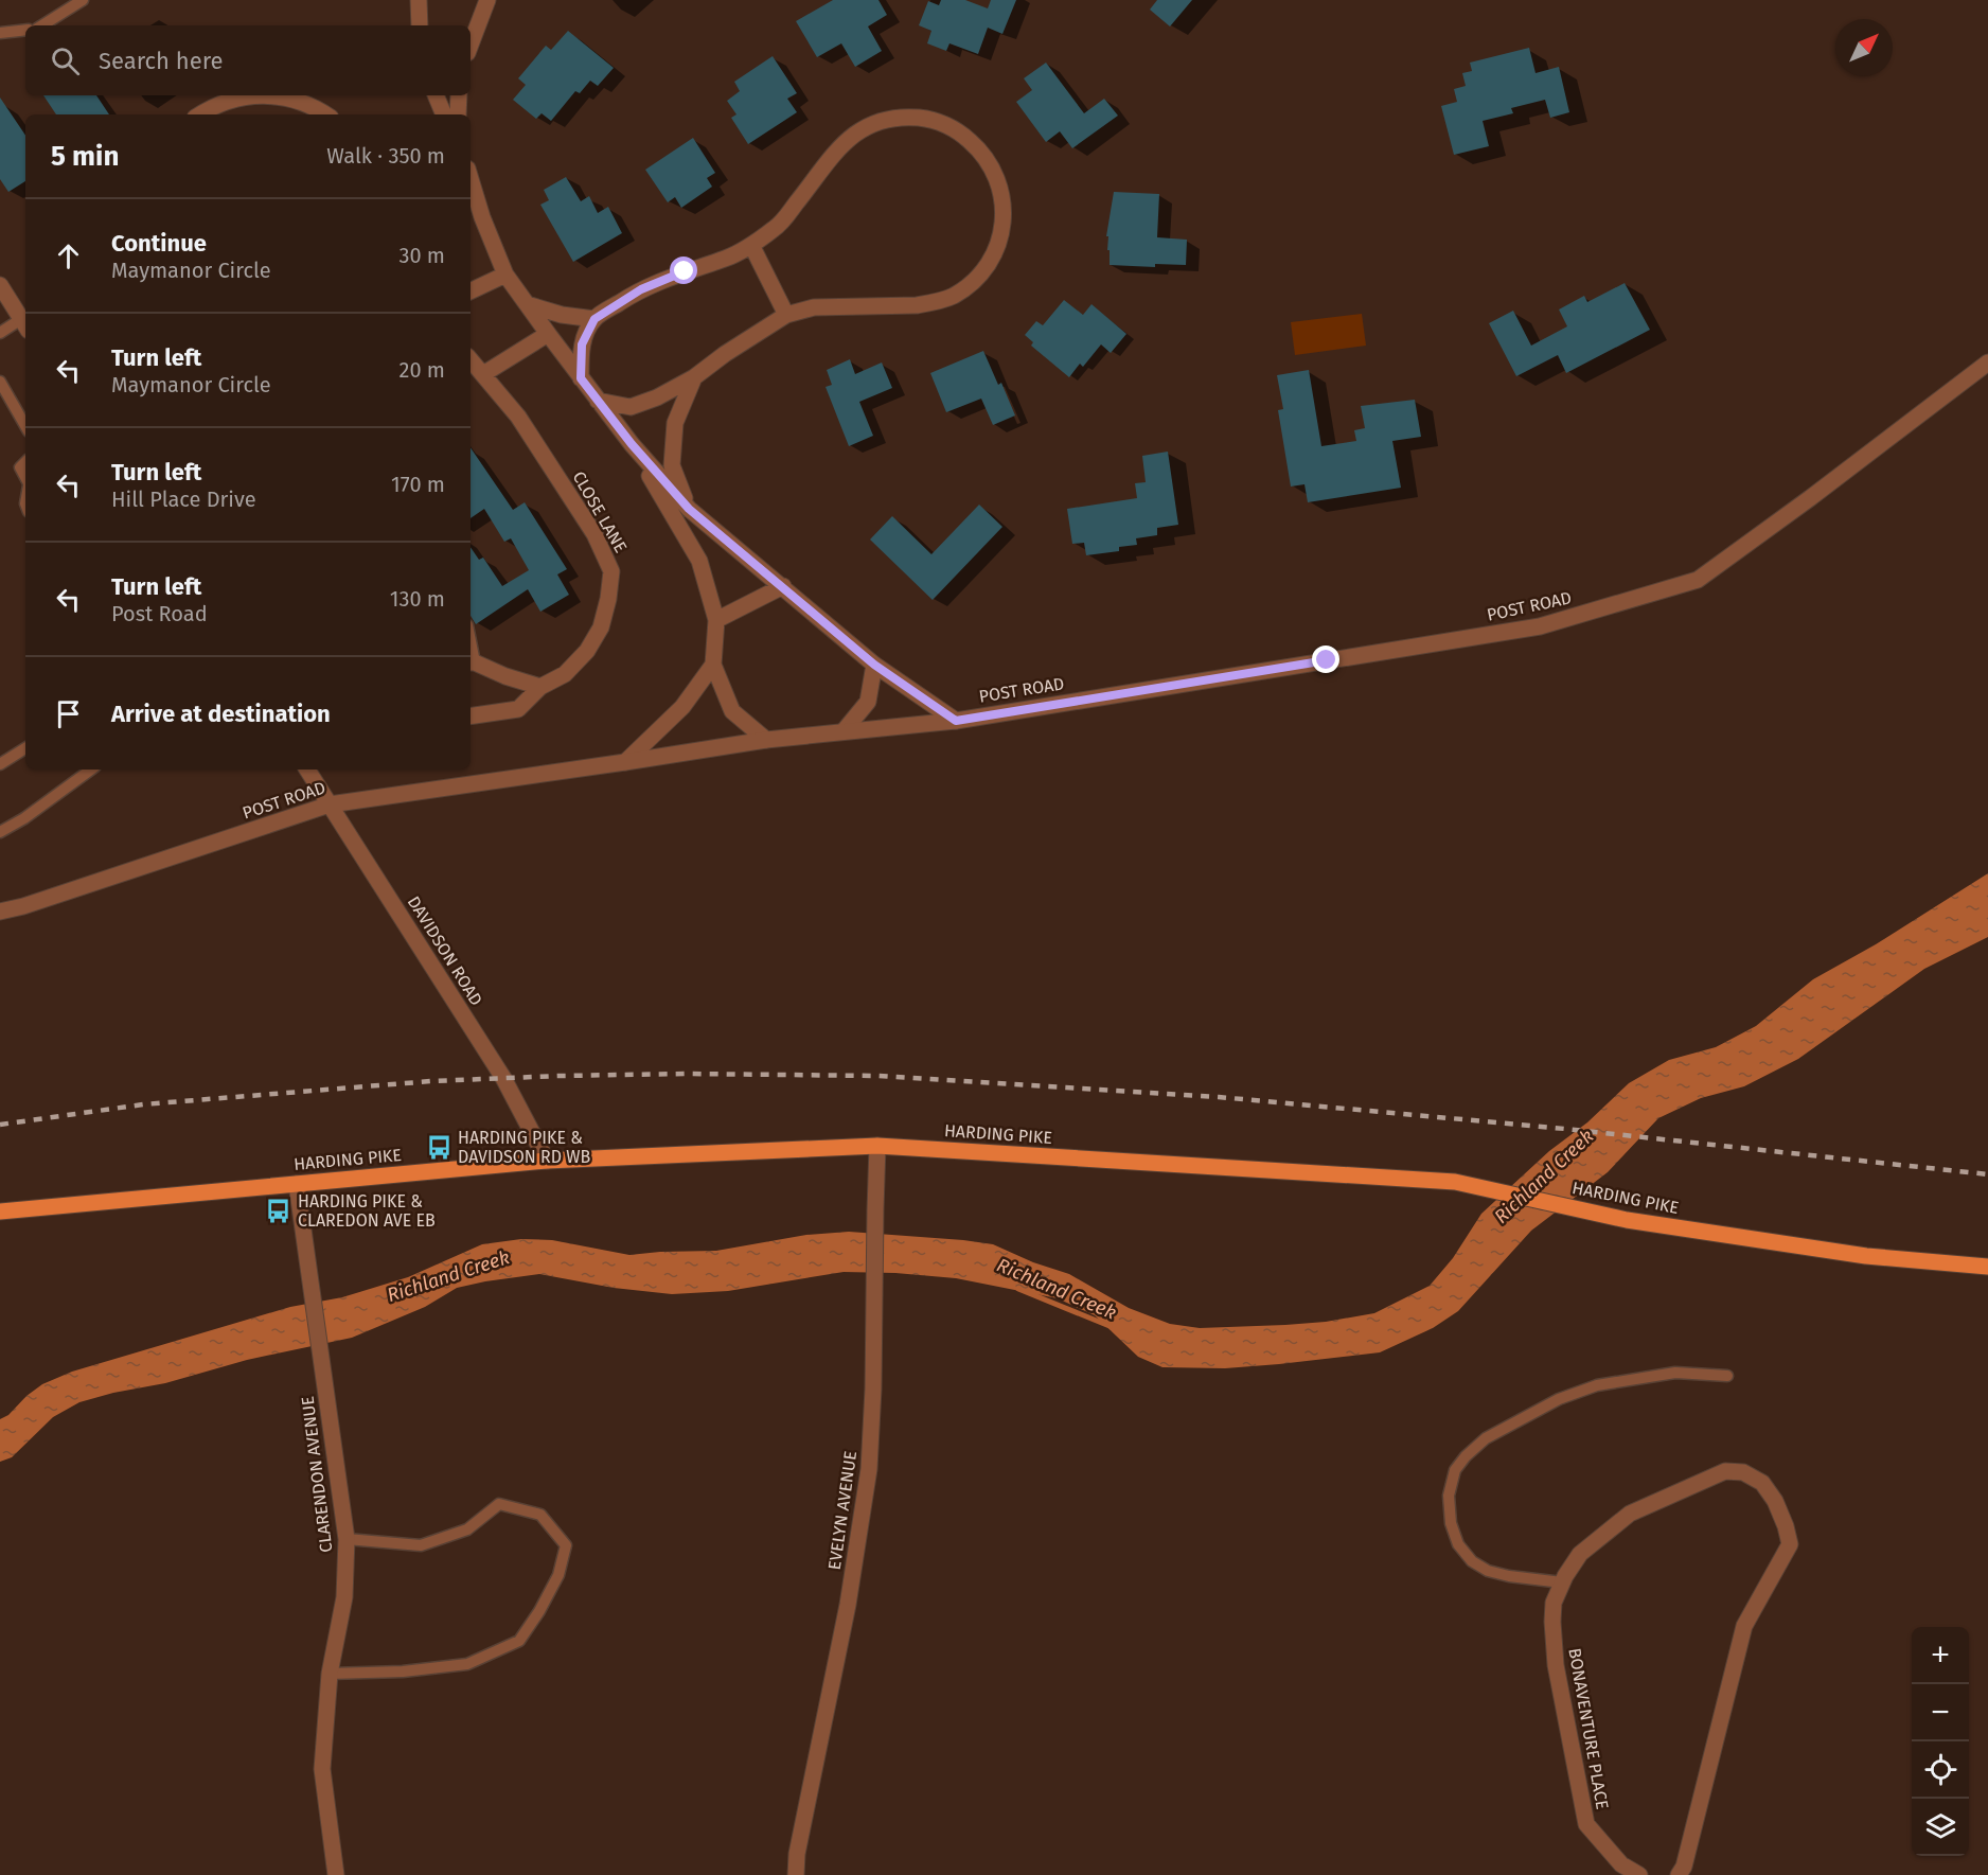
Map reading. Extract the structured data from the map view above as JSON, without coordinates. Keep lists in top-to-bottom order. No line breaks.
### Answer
{"streets":{"main road":["HARDING PIKE"],"street":["CLOSE LANE","POST ROAD","DAVIDSON ROAD","CLARENDON AVENUE","EVELYN AVENUE","BONAVENTURE PLACE"]},"crossings":[["POST ROAD","DAVIDSON ROAD"],["DAVIDSON ROAD","HARDING PIKE"],["HARDING PIKE","CLARENDON AVENUE"],["HARDING PIKE","EVELYN AVENUE"]],"water":["Richland Creek"],"places":{"bus stop":["HARDING PIKE & DAVIDSON RD WB","HARDING PIKE & CLAREDON AVE EB"]},"north":"top right","page":{"search":"Search here","heading":["5 min","Walk · 350 m"],"list":[["Continue","Maymanor Circle","30 m"],["Turn left","Maymanor Circle","20 m"],["Turn left","Hill Place Drive","170 m"],["Turn left","Post Road","130 m"],"Arrive at destination"],"map_buttons":["+","−"]}}
